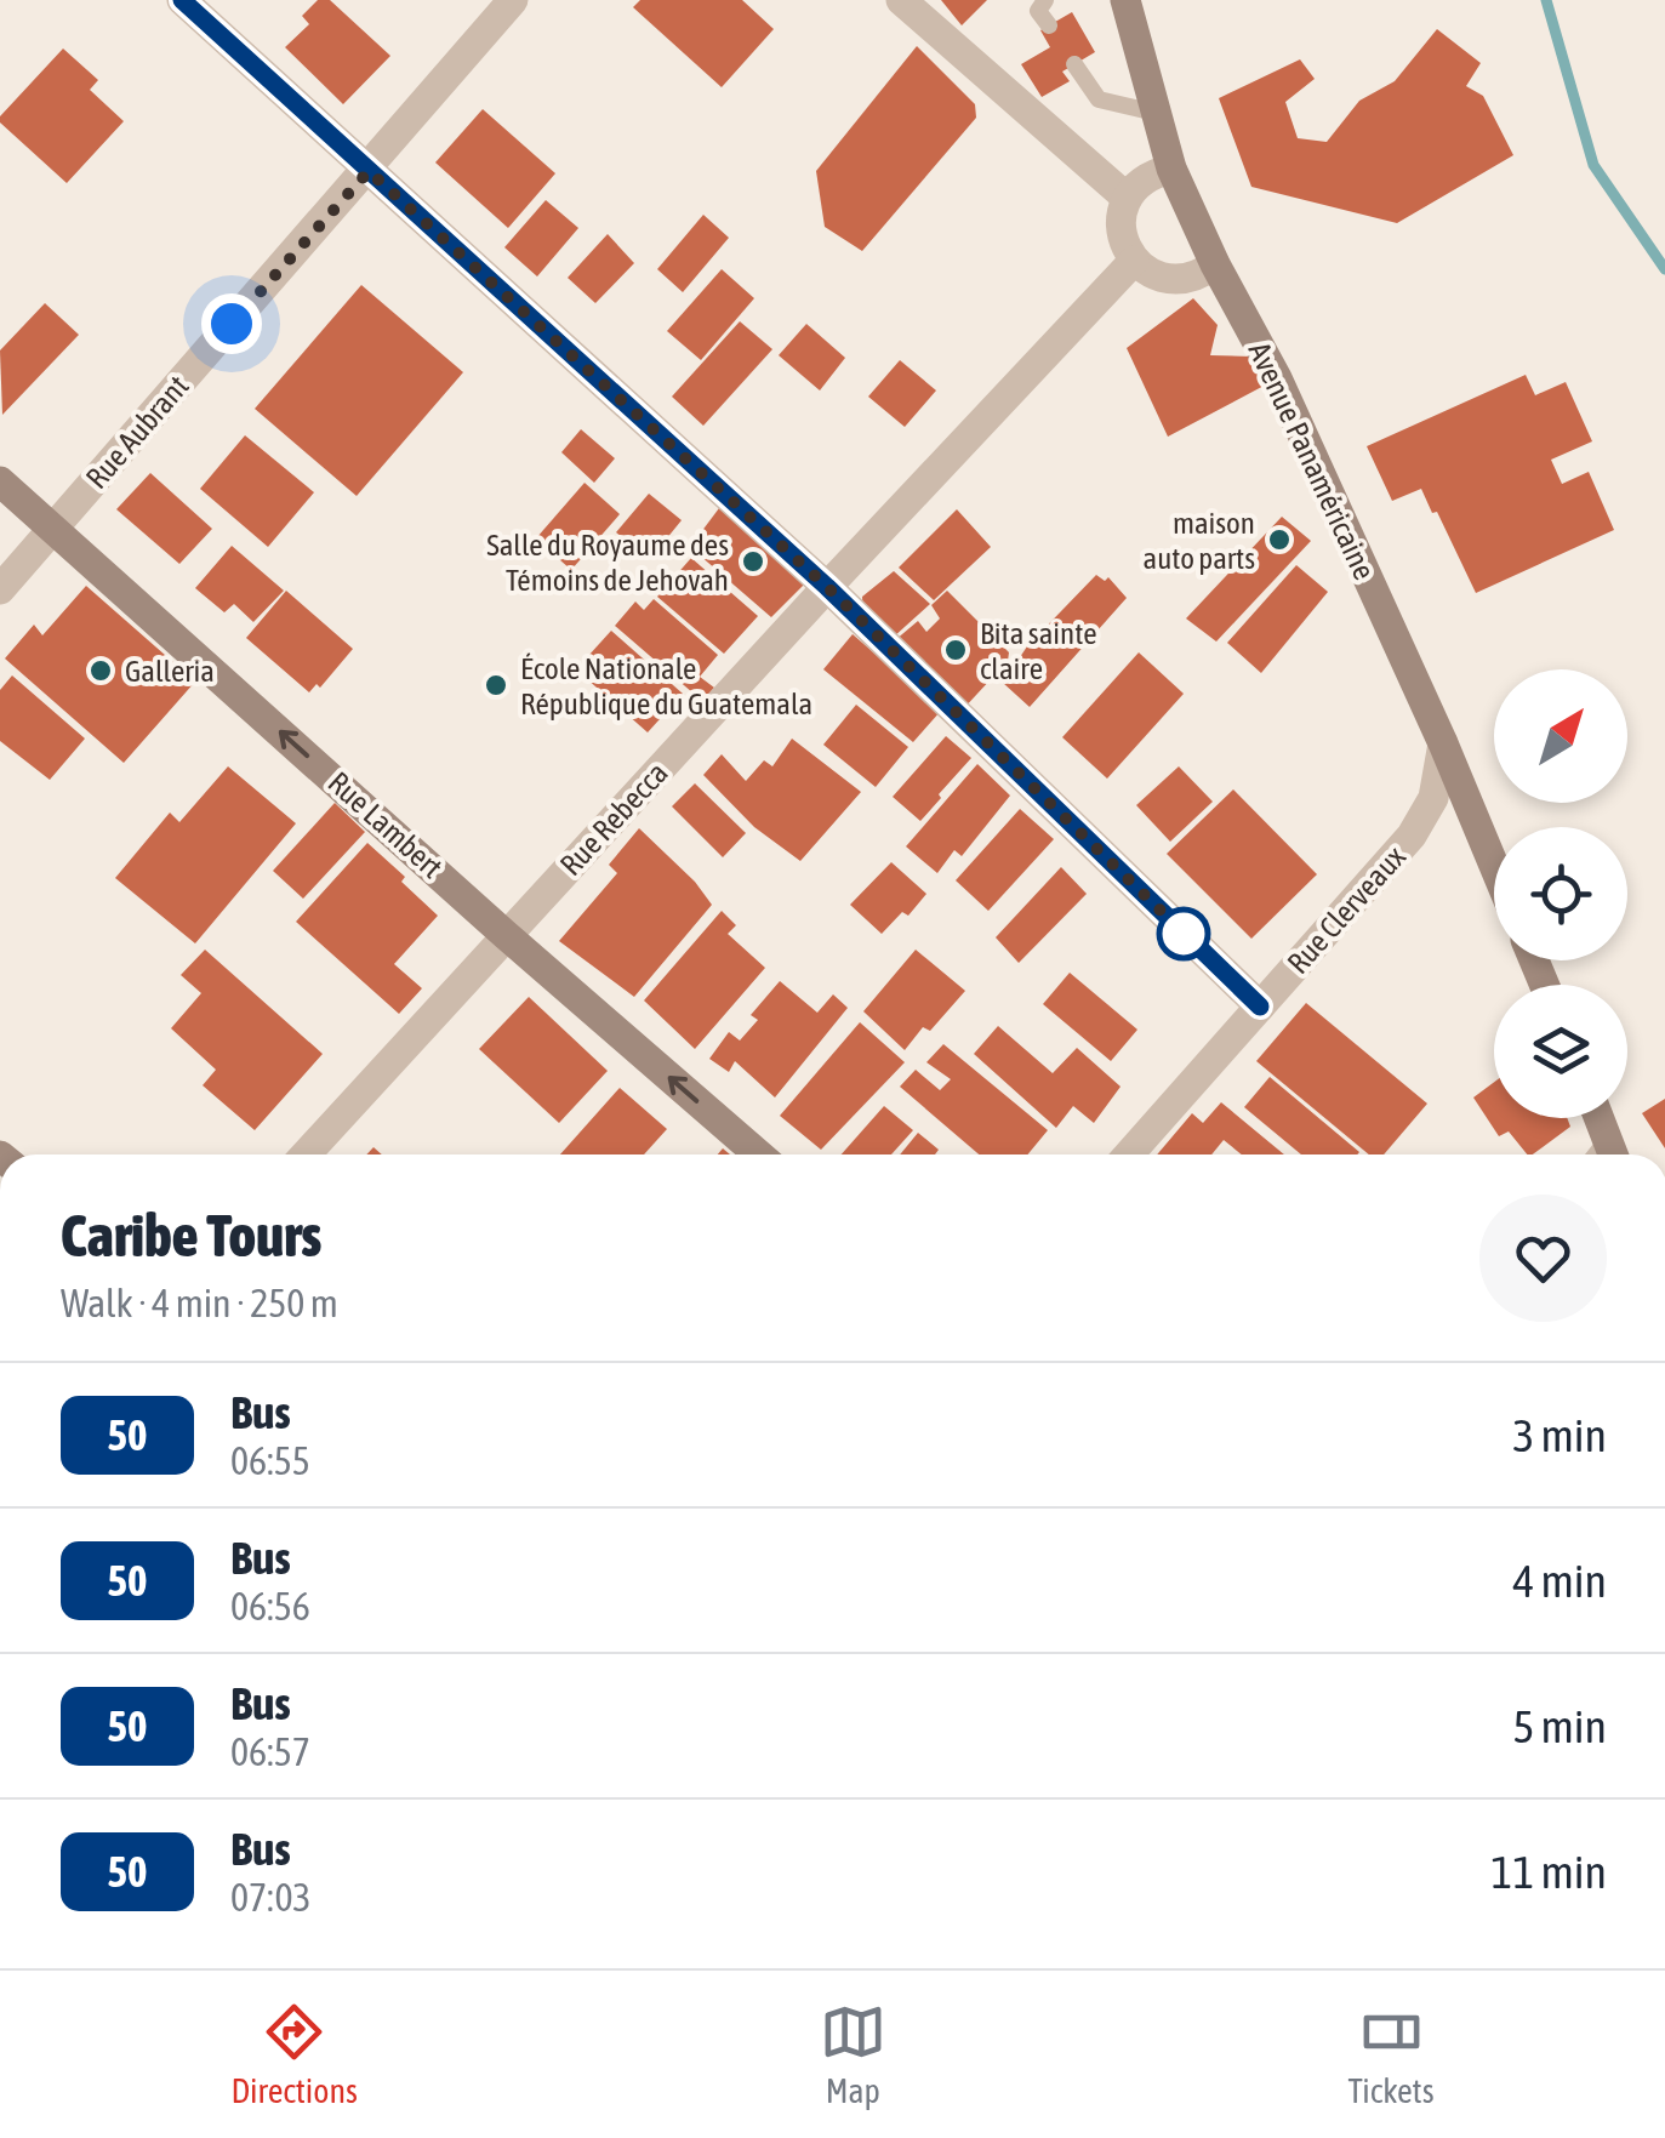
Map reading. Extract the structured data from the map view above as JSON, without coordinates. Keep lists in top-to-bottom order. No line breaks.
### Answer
{"streets":{"main road":["Avenue Panaméricaine","Rue Lambert"],"street":["Rue Aubrant","Rue Rebecca","Rue Clerveaux"]},"crossings":[["Rue Aubrant","Rue Lambert"],["Avenue Panaméricaine","Rue Clerveaux"],["Rue Rebecca","Rue Lambert"]],"one_way":["Rue Lambert"],"places":["maison auto parts","Salle du Royaume des Témoins de Jehovah","Bita sainte claire","Galleria","École Nationale République du Guatemala"],"lines":["bus line 50"],"north":"top right","page":{"heading":["Caribe Tours","Walk · 4 min · 250 m"],"list":[{"mark":"50","name":"Bus","note":"06:55","value":"3 min"},{"mark":"50","name":"Bus","note":"06:56","value":"4 min"},{"mark":"50","name":"Bus","note":"06:57","value":"5 min"},{"mark":"50","name":"Bus","note":"07:03","value":"11 min"}],"tabs":["Directions","Map","Tickets"]}}
